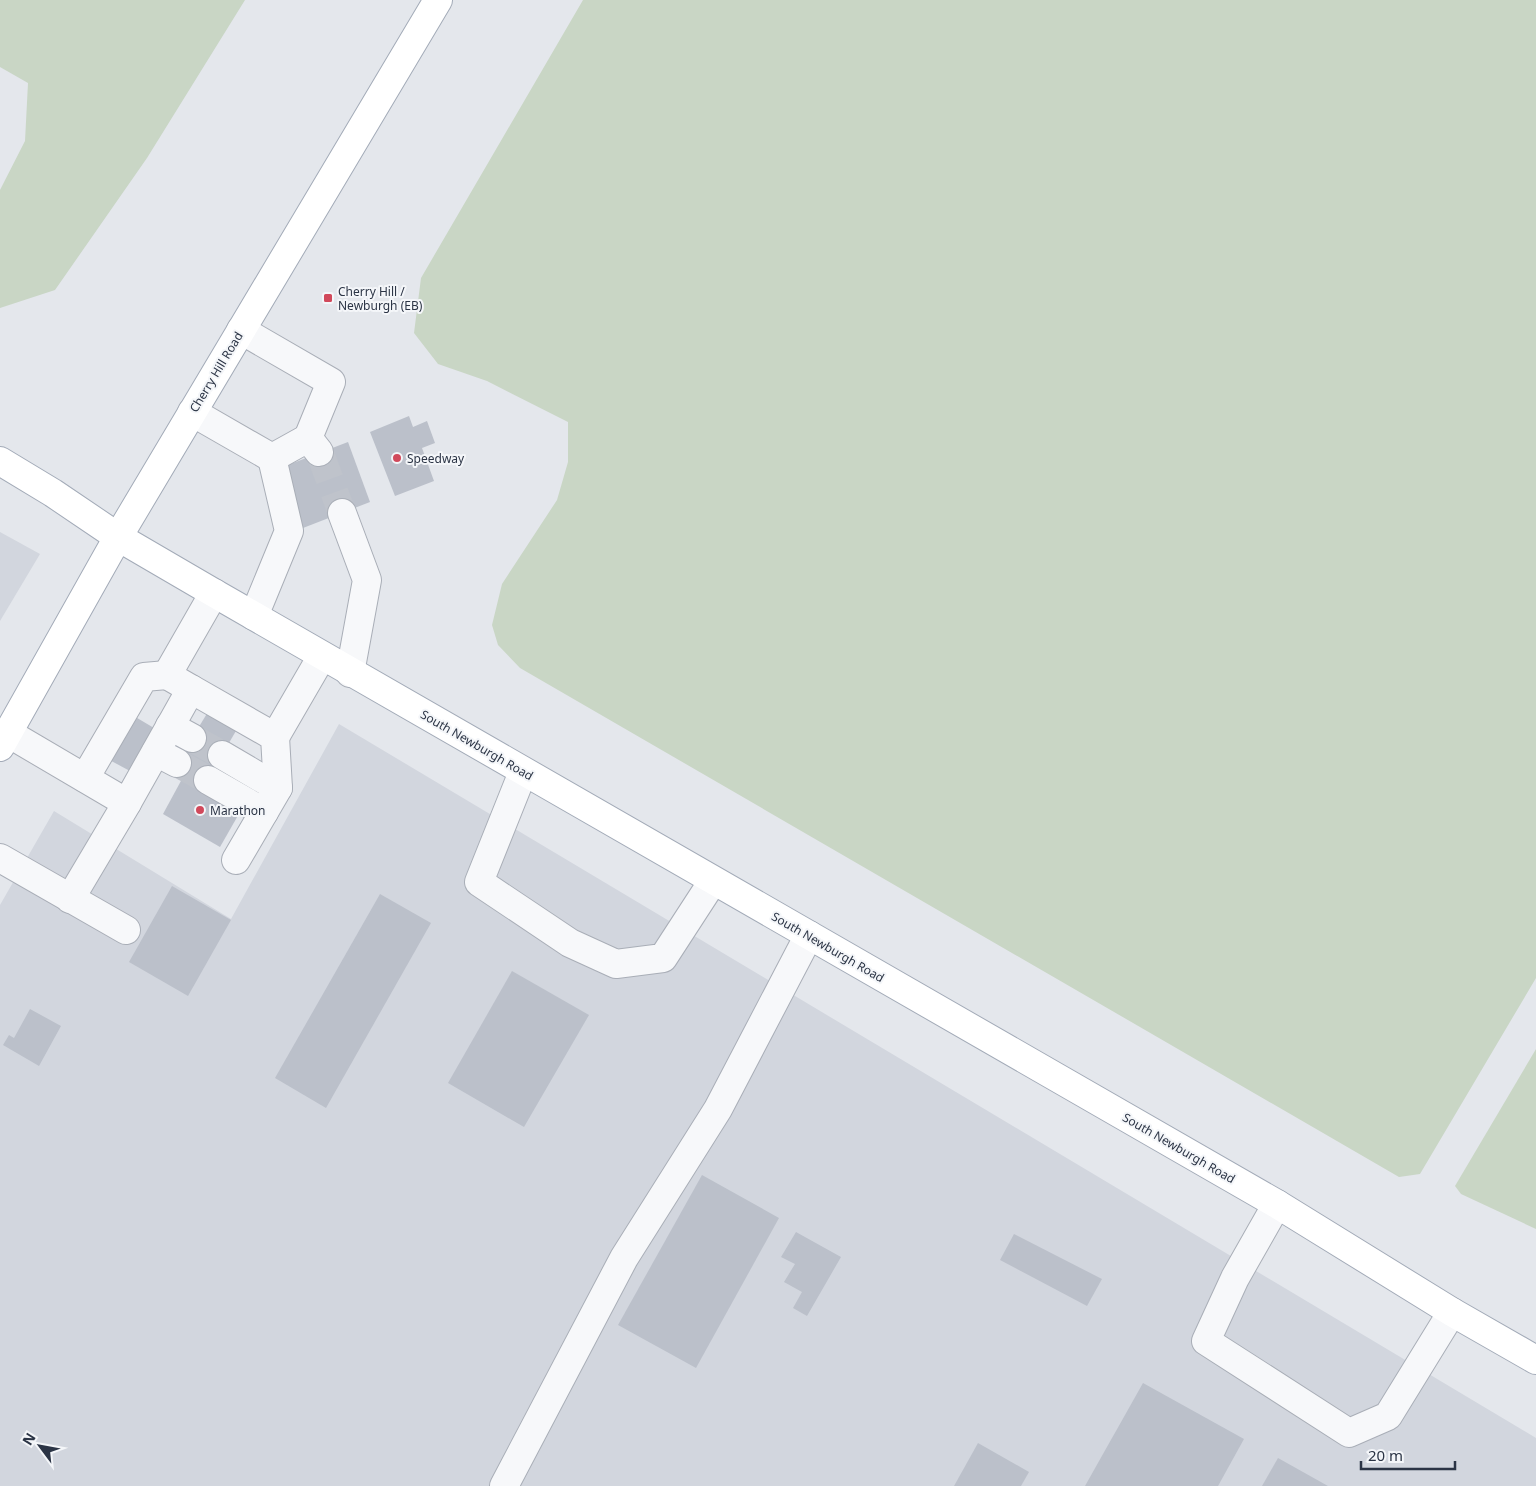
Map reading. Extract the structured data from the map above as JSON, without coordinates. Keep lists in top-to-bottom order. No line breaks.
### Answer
{"streets":{"main road":["Cherry Hill Road","South Newburgh Road"]},"crossings":[["Cherry Hill Road","South Newburgh Road"]],"places":{"transit":["Cherry Hill / Newburgh (EB)"],"other":["Speedway","Marathon"]},"scale_bar":"20 m","north":"top left"}
